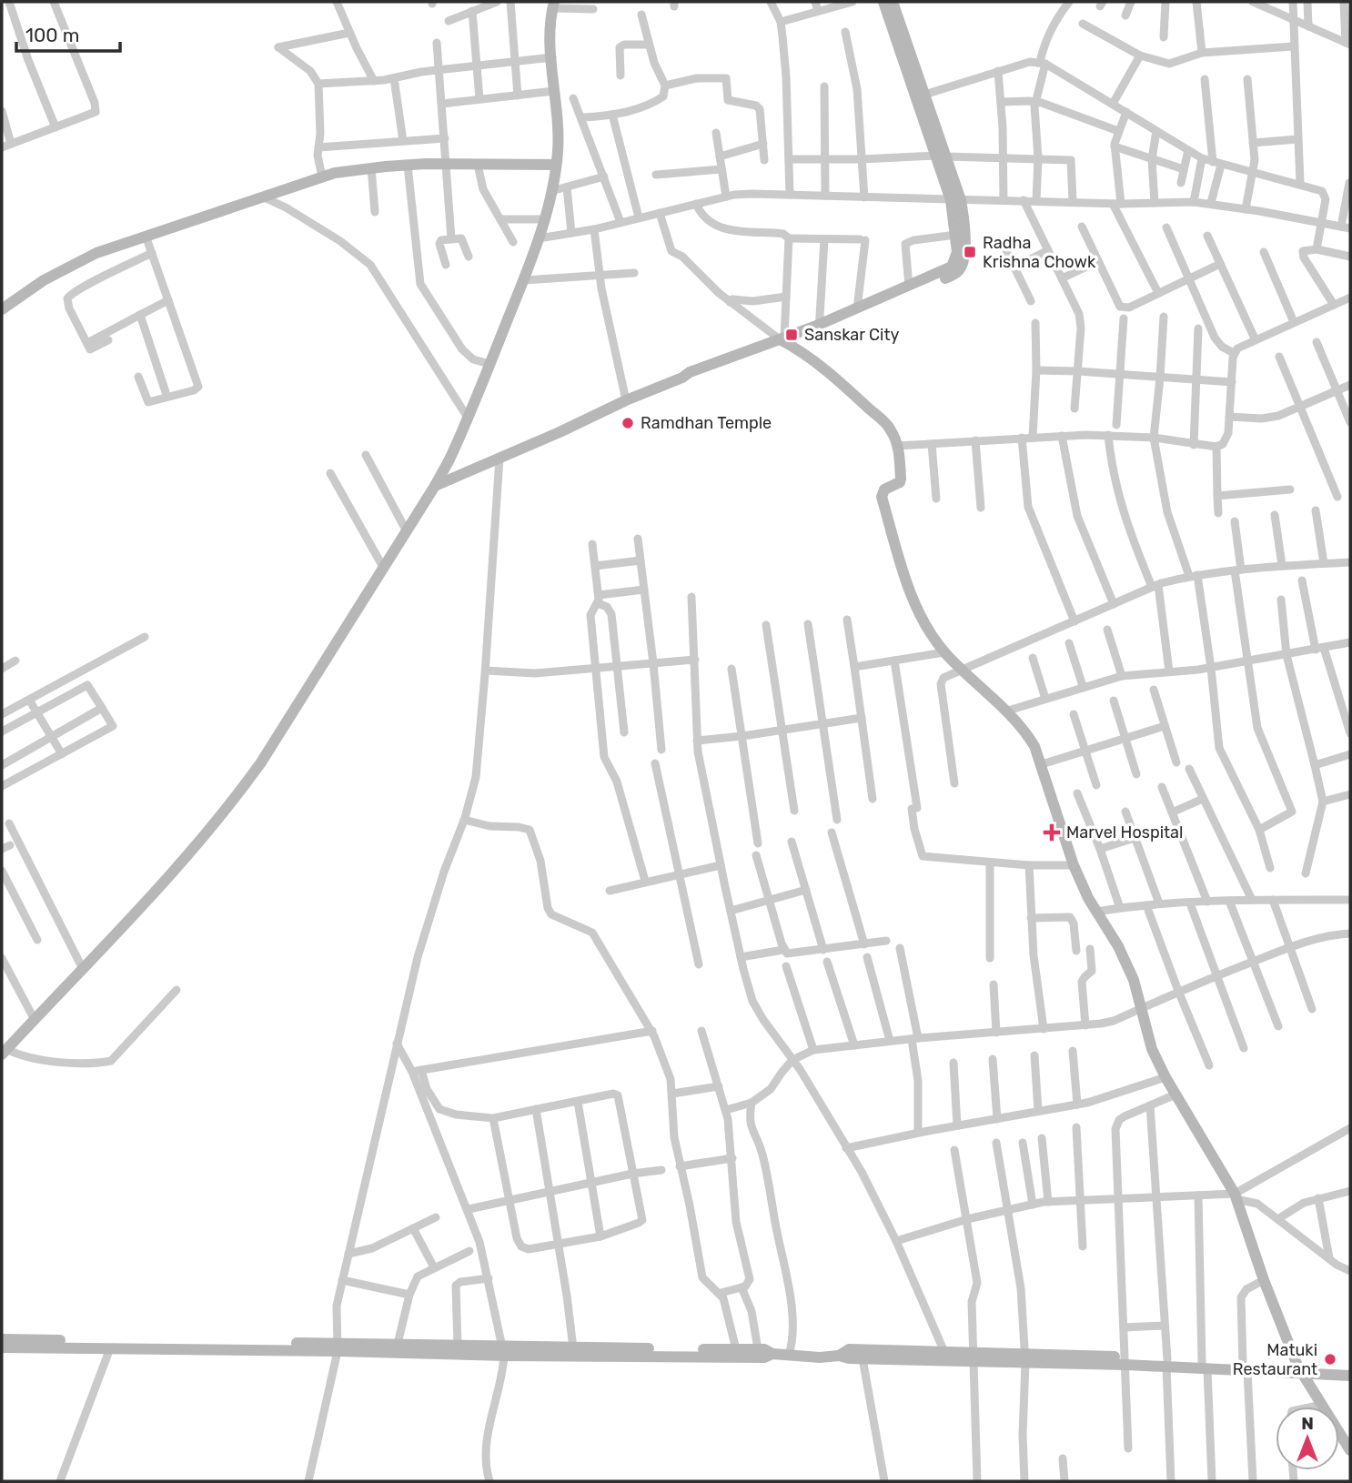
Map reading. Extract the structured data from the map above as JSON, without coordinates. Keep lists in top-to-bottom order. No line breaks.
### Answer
{"places":{"transit":["Radha Krishna Chowk","Sanskar City"],"other":["Ramdhan Temple","Matuki Restaurant"],"health":["Marvel Hospital"]},"scale_bar":"100 m","north":"top"}
